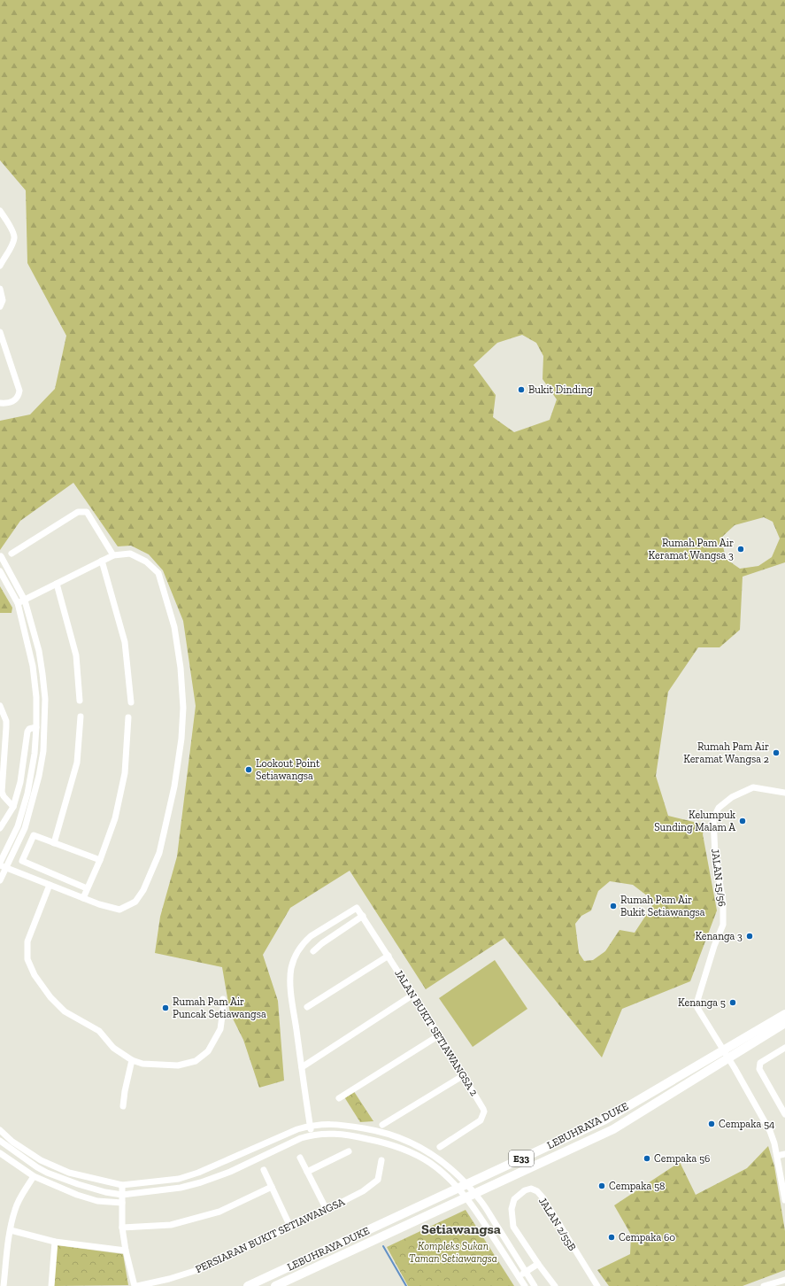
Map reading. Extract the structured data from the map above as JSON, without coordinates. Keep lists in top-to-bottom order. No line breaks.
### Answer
{"streets":{"highway":["LEBUHRAYA DUKE","E33"],"street":["JALAN 15/56","JALAN BUKIT SETIAWANGSA 2","JALAN 2/55B","PERSIARAN BUKIT SETIAWANGSA"]},"districts":["Setiawangsa"],"parks":["Kompleks Sukan Taman Setiawangsa"],"places":["Bukit Dinding","Rumah Pam Air Keramat Wangsa 3","Rumah Pam Air Keramat Wangsa 2","Lookout Point Setiawangsa","Kelumpuk Sunding Malam A","Rumah Pam Air Bukit Setiawangsa","Kenanga 3","Kenanga 5","Rumah Pam Air Puncak Setiawangsa","Cempaka 54","Cempaka 56","Cempaka 58","Cempaka 60"]}
